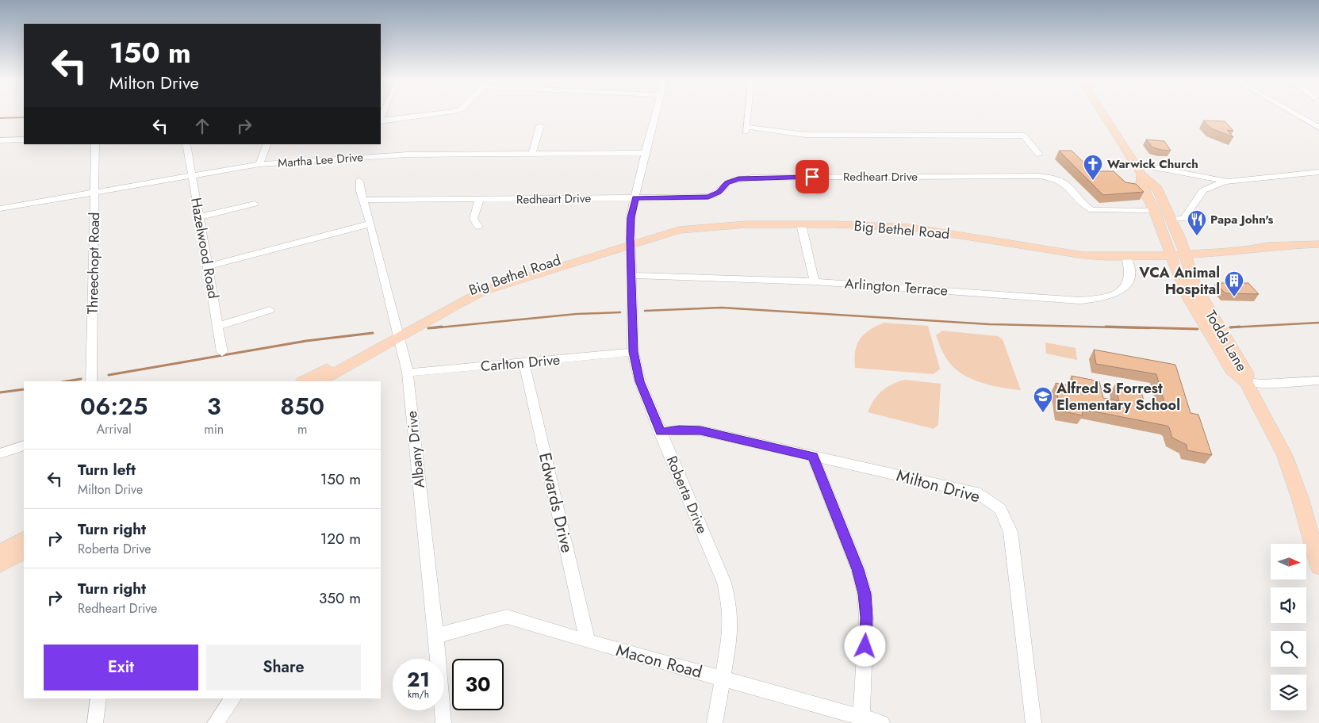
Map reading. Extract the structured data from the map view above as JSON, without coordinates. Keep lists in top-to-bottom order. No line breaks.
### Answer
{"streets":{"main road":["Big Bethel Road","Todds Lane"],"street":["Martha Lee Drive","Redheart Drive","Hazelwood Road","Threechopt Road","Arlington Terrace","Carlton Drive","Albany Drive","Milton Drive","Roberta Drive","Edwards Drive","Macon Road"]},"crossings":[["Martha Lee Drive","Hazelwood Road"],["Martha Lee Drive","Threechopt Road"],["Martha Lee Drive","Roberta Drive"],["Redheart Drive","Todds Lane"],["Redheart Drive","Albany Drive"],["Redheart Drive","Roberta Drive"],["Big Bethel Road","Arlington Terrace"],["Big Bethel Road","Todds Lane"],["Big Bethel Road","Albany Drive"],["Big Bethel Road","Roberta Drive"],["Arlington Terrace","Roberta Drive"],["Carlton Drive","Albany Drive"],["Carlton Drive","Roberta Drive"],["Carlton Drive","Edwards Drive"],["Albany Drive","Macon Road"],["Milton Drive","Roberta Drive"],["Roberta Drive","Macon Road"],["Edwards Drive","Macon Road"]],"places":{"church":["Warwick Church"],"restaurant":["Papa John's"],"building":["VCA Animal Hospital"],"school or university":["Alfred S Forrest Elementary School"]},"north":"right","page":{"turn":["150 m","Milton Drive"],"eta":["06:25","Arrival","3","min","850","m"],"list":[{"name":"Turn left","note":"Milton Drive","value":"150 m"},{"name":"Turn right","note":"Roberta Drive","value":"120 m"},{"name":"Turn right","note":"Redheart Drive","value":"350 m"}],"buttons":["Exit","Share"],"speed":"21 km/h","limit":"30"}}
